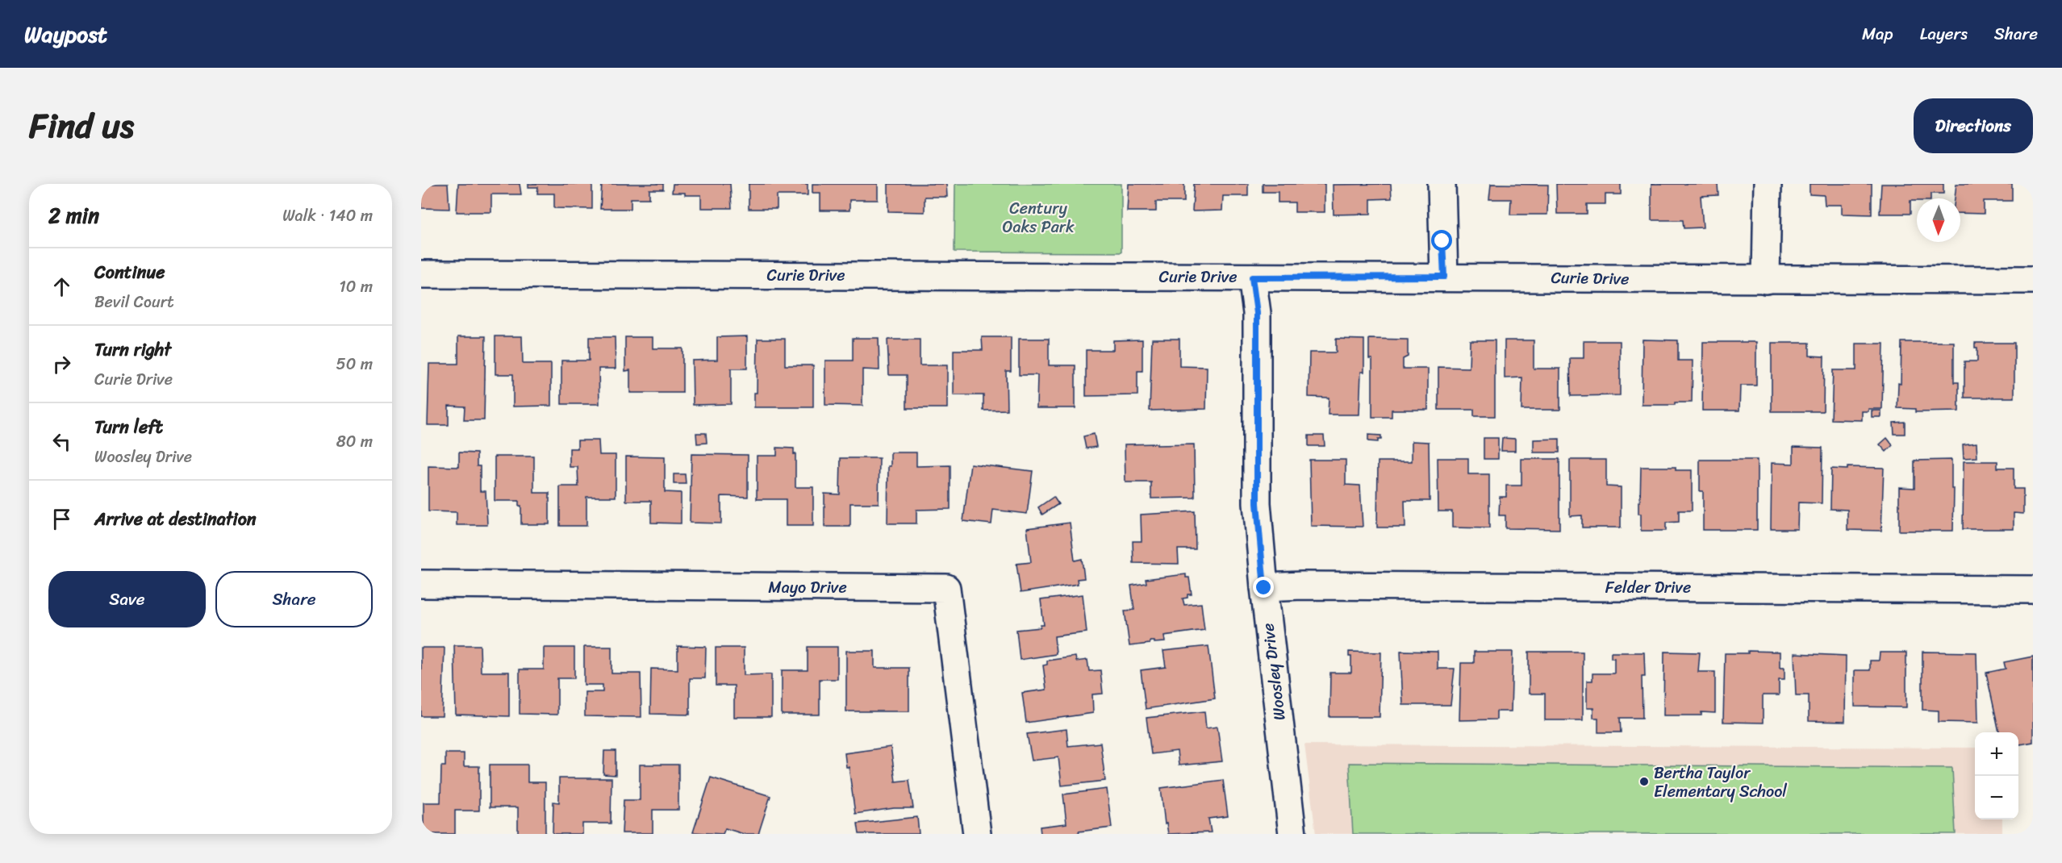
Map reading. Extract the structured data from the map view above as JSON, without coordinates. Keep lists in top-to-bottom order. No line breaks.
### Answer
{"streets":{"street":["Curie Drive","Mayo Drive","Felder Drive","Woosley Drive"]},"crossings":[["Curie Drive","Woosley Drive"],["Felder Drive","Woosley Drive"]],"parks":["Century Oaks Park"],"places":["Bertha Taylor Elementary School"],"north":"bottom","page":{"header":"Waypost","nav":["Map","Layers","Share"],"title":"Find us","buttons":["Directions",["Save","Share"]],"heading":["2 min","Walk · 140 m"],"list":[["Continue","Bevil Court","10 m"],["Turn right","Curie Drive","50 m"],["Turn left","Woosley Drive","80 m"],"Arrive at destination"],"map_buttons":["+","−"]}}
